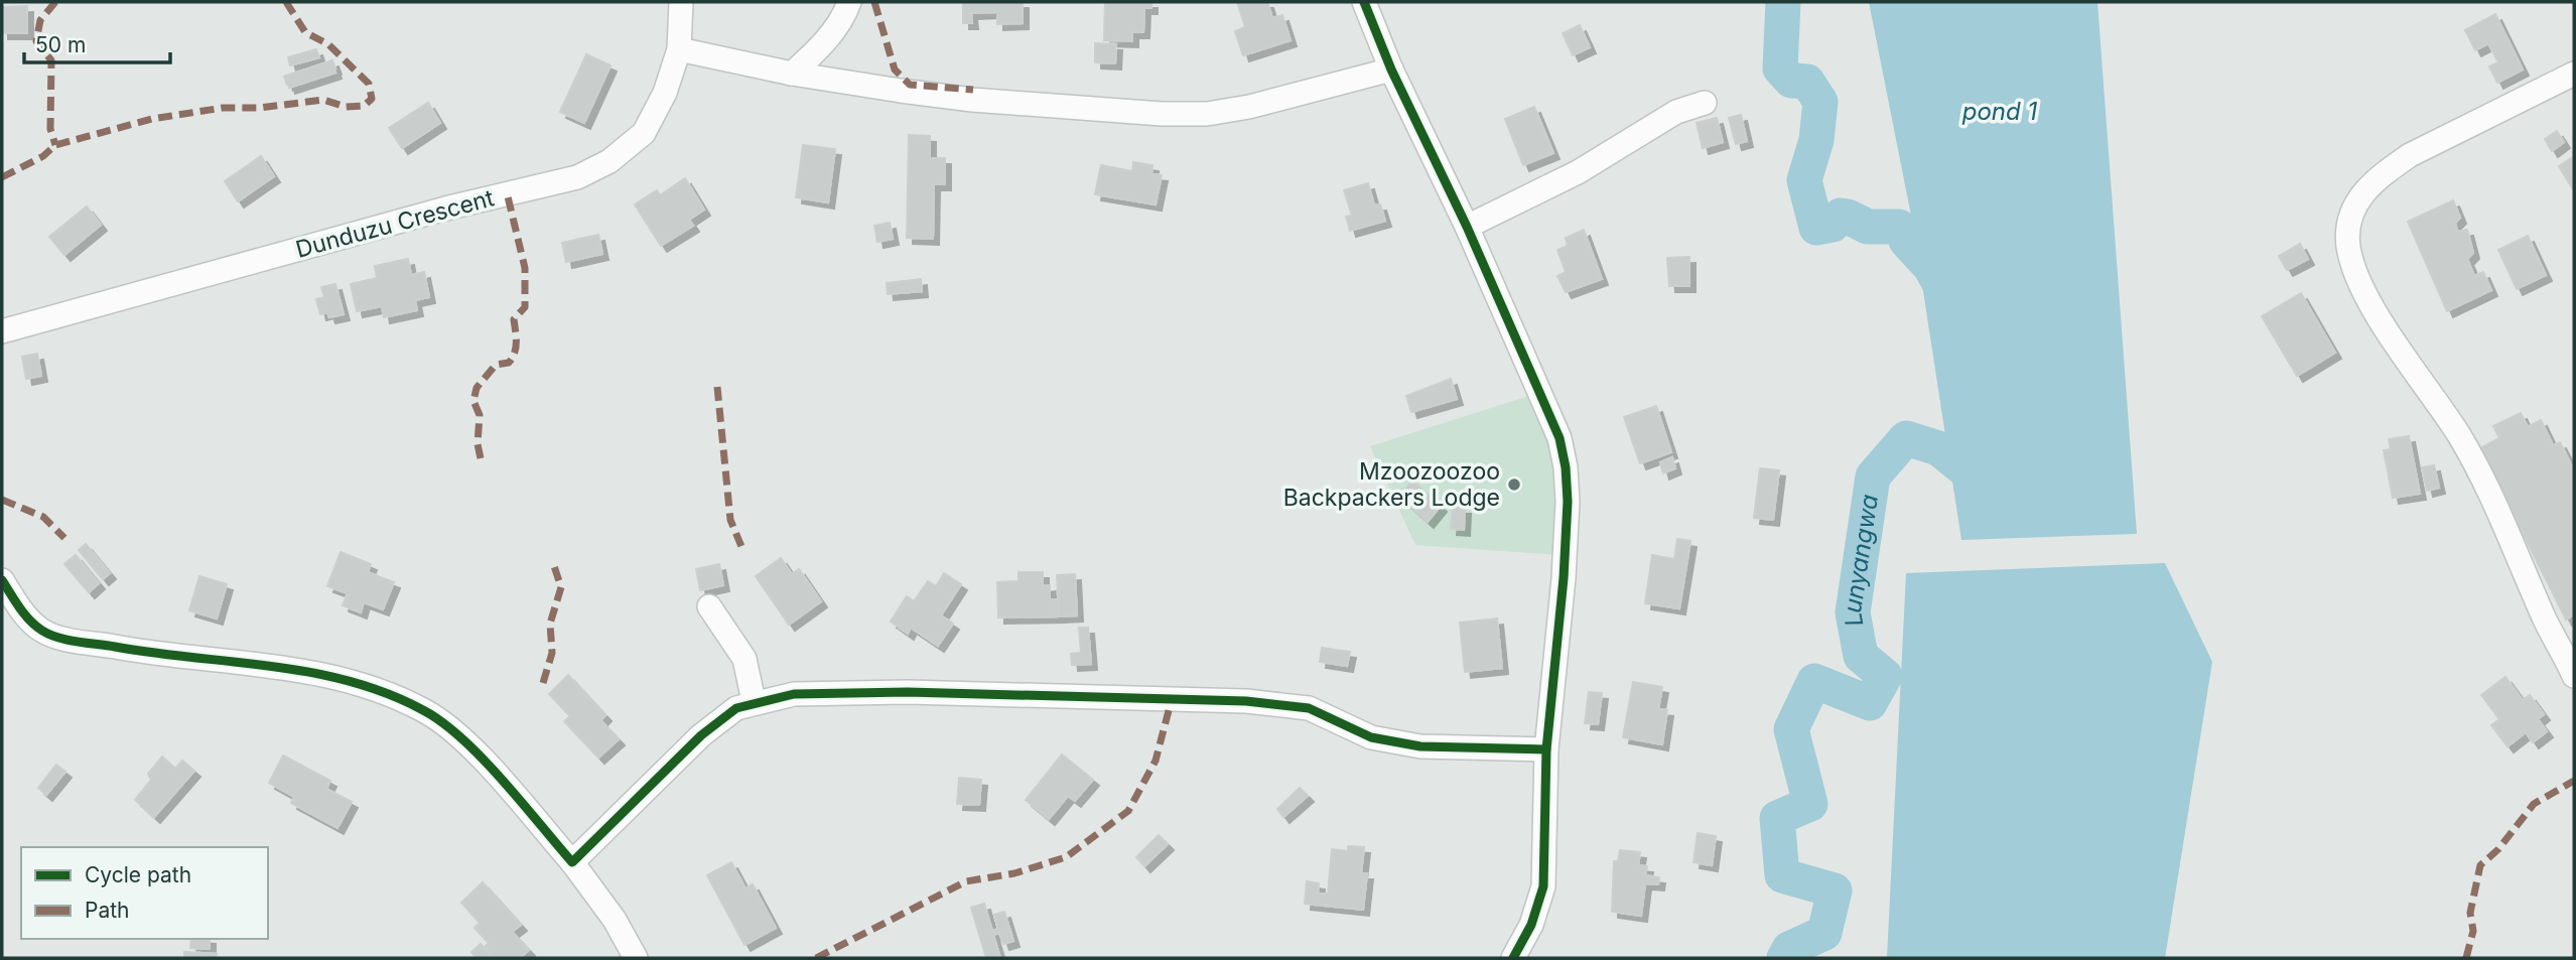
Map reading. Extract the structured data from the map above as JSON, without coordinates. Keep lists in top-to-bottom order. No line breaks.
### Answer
{"streets":{"street":["Dunduzu Crescent"]},"water":["pond 1","Lunyangwa"],"places":["Mzoozoozoo Backpackers Lodge"],"legend":["Cycle path","Path"],"scale_bar":"50 m"}
